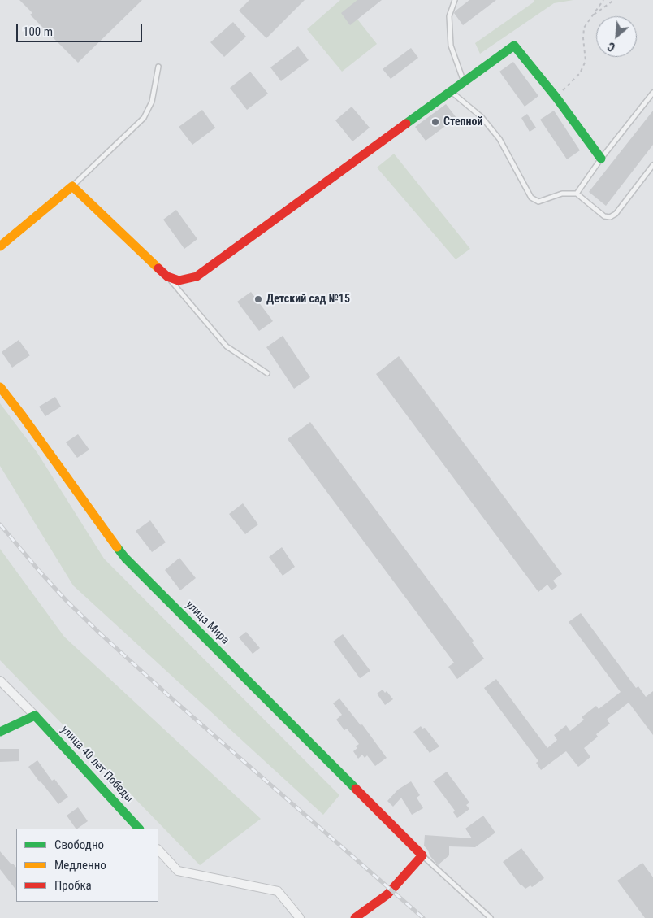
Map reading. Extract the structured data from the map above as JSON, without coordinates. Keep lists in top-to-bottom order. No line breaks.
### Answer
{"streets":{"street":["улица Мира","улица 40 лет Победы"]},"places":["Степной","Детский сад №15"],"legend":["Свободно","Медленно","Пробка"],"scale_bar":"100 m","north":"bottom left"}
